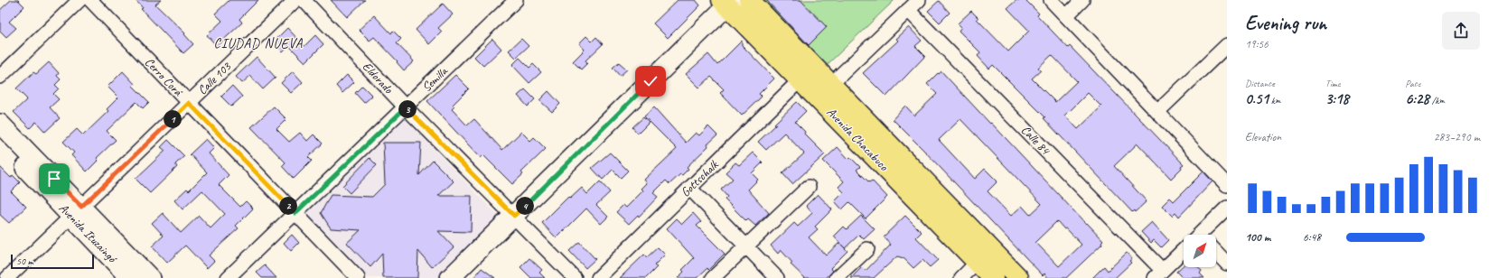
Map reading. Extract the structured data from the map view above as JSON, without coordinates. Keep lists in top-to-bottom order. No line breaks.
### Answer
{"streets":{"main road":["Avenida Chacabuco","Avenida Ituzaingó"],"street":["Cerro Corá","Eldorado","Calle 103","Semilla","Calle 84","Gottschalk"]},"crossings":[["Cerro Corá","Calle 103"],["Cerro Corá","Semilla"],["Eldorado","Semilla"],["Calle 103","Avenida Ituzaingó"],["Avenida Chacabuco","Gottschalk"]],"districts":["CIUDAD NUEVA"],"scale_bar":"50 m","north":"top right","page":{"heading":["Evening run","19:56"],"stats":[["Distance","0.51 km"],["Time","3:18"],["Pace","6:28 /km"]],"pins":["3","1","2","4"],"chart":["Elevation","283–290 m"],"list":[{"name":"100 m","note":"6:48"}],"scale":"50 m"}}
